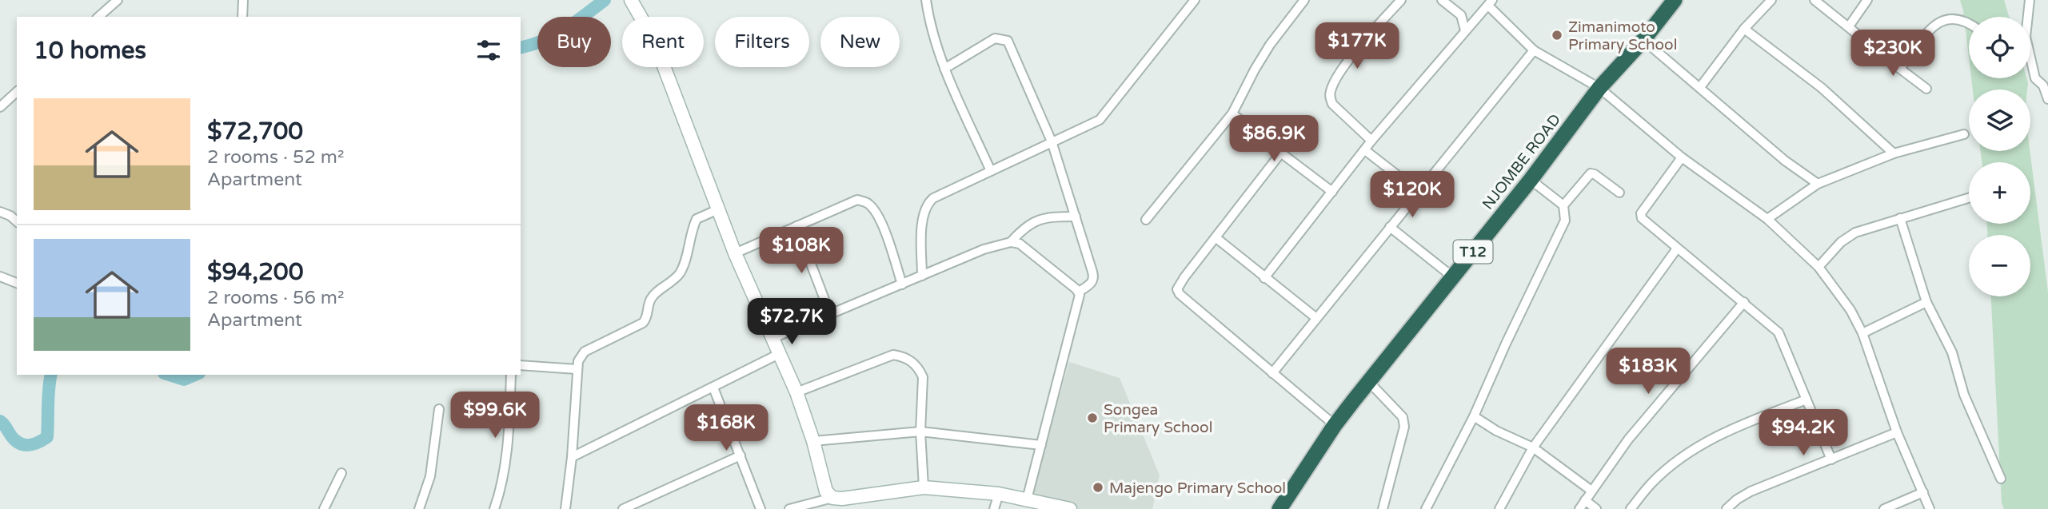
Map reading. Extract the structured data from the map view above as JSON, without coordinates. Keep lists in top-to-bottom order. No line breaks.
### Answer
{"streets":{"highway":["NJOMBE ROAD","T12"]},"places":["Zimanimoto Primary School","Songea Primary School","Majengo Primary School"],"page":{"map_buttons":["+","−"],"chip":["Buy","Rent","Filters","New"],"heading":"10 homes","price":["$177K","$230K","$86.9K","$120K","$108K","$72.7K","$183K","$99.6K","$168K","$94.2K"],"list":[{"name":"$72,700","note":"2 rooms · 52 m² · Apartment"},{"name":"$94,200","note":"2 rooms · 56 m² · Apartment"}]}}
